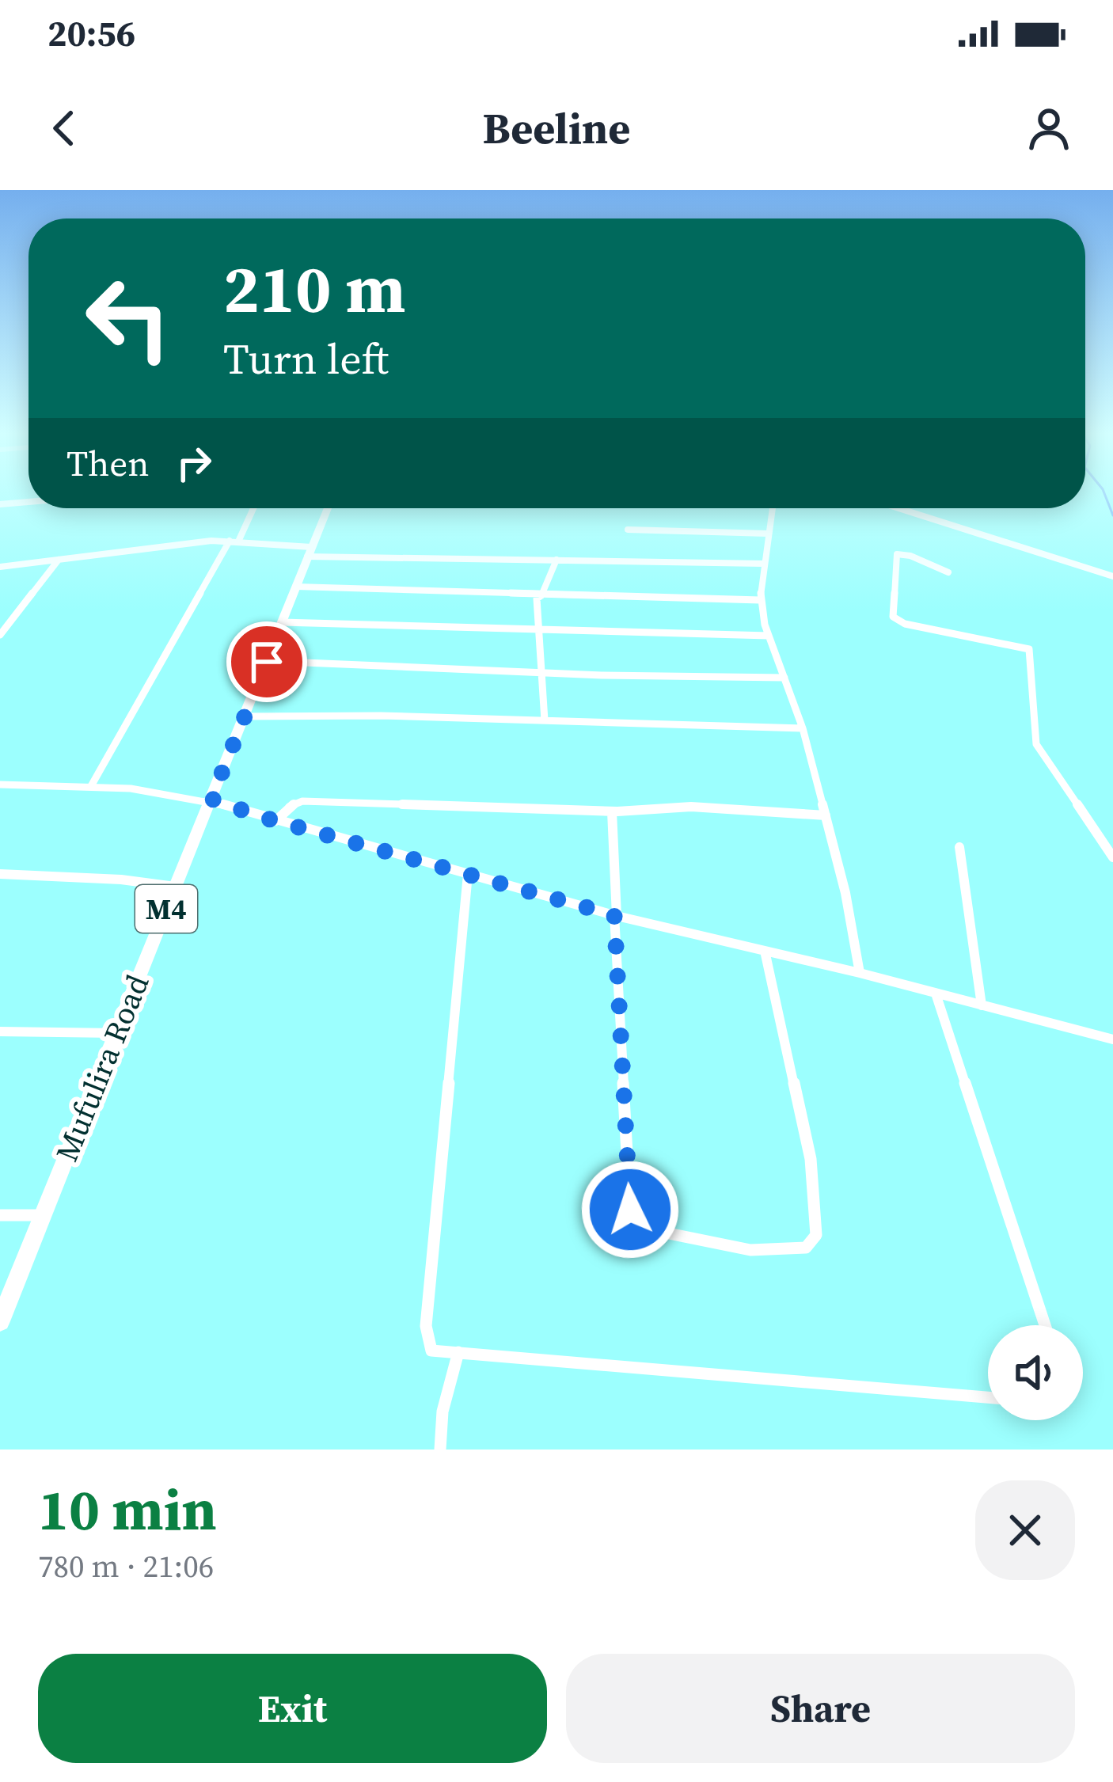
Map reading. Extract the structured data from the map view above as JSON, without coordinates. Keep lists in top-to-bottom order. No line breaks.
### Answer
{"streets":{"main road":["M4","Mufulira Road"]},"page":{"status":"20:56","header":"Beeline","turn":["210 m","Turn left"],"then":"Then","heading":["10 min","780 m · 21:06"],"buttons":["Exit","Share"]}}
